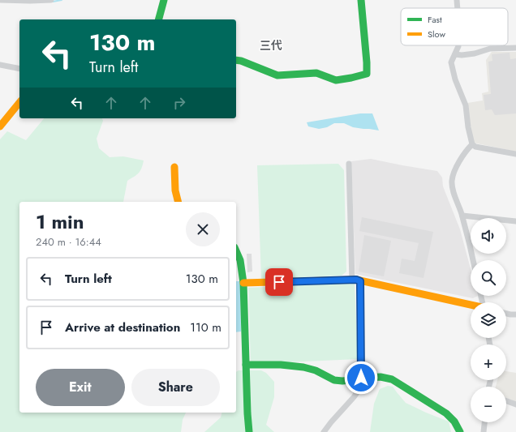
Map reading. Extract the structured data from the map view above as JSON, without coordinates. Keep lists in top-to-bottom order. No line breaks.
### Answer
{"districts":["三代"],"legend":["Fast","Slow"],"page":{"turn":["130 m","Turn left"],"heading":["1 min","240 m · 16:44"],"map_buttons":["+","−"],"list":[{"name":"Turn left","value":"130 m"},{"name":"Arrive at destination","value":"110 m"}],"buttons":["Exit","Share"]}}
